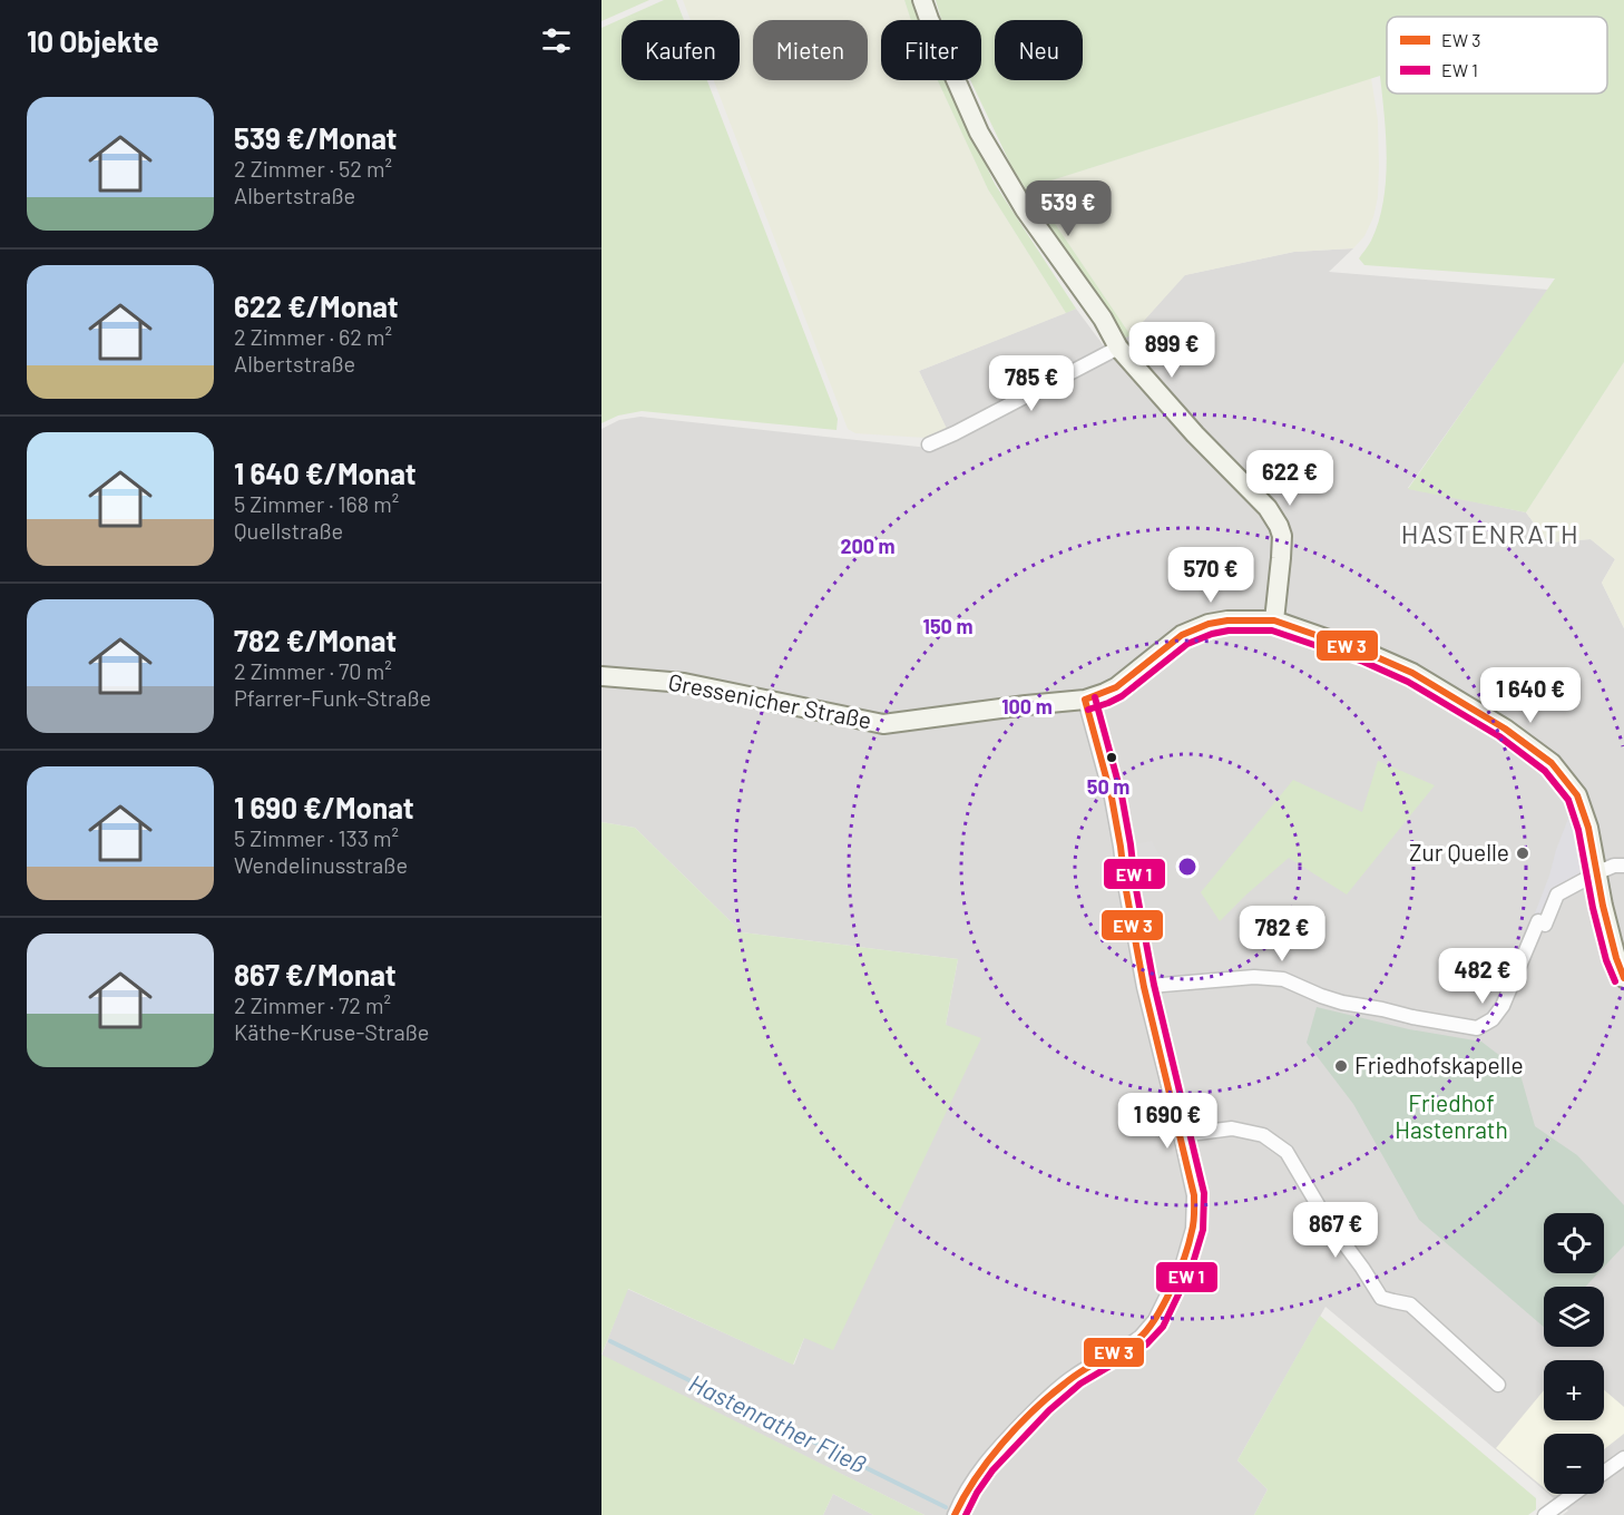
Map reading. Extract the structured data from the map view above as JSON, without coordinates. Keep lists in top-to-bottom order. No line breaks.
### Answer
{"streets":{"main road":["Gressenicher Straße"]},"districts":["HASTENRATH"],"water":["Hastenrather Fließ"],"parks":["Friedhof Hastenrath"],"places":["Zur Quelle","Friedhofskapelle"],"legend":["EW 3","EW 1"],"page":{"heading":"10 Objekte","chip":["Kaufen","Mieten","Filter","Neu"],"list":[{"name":"539 €/Monat","note":"2 Zimmer · 52 m² · Albertstraße"},{"name":"622 €/Monat","note":"2 Zimmer · 62 m² · Albertstraße"},{"name":"1 640 €/Monat","note":"5 Zimmer · 168 m² · Quellstraße"},{"name":"782 €/Monat","note":"2 Zimmer · 70 m² · Pfarrer-Funk-Straße"},{"name":"1 690 €/Monat","note":"5 Zimmer · 133 m² · Wendelinusstraße"},{"name":"867 €/Monat","note":"2 Zimmer · 72 m² · Käthe-Kruse-Straße"}],"price":["539 €","899 €","785 €","622 €","570 €","1 640 €","782 €","482 €","1 690 €","867 €"],"map_buttons":["+","−"]},"rings":["200 m","150 m","100 m","50 m"]}
